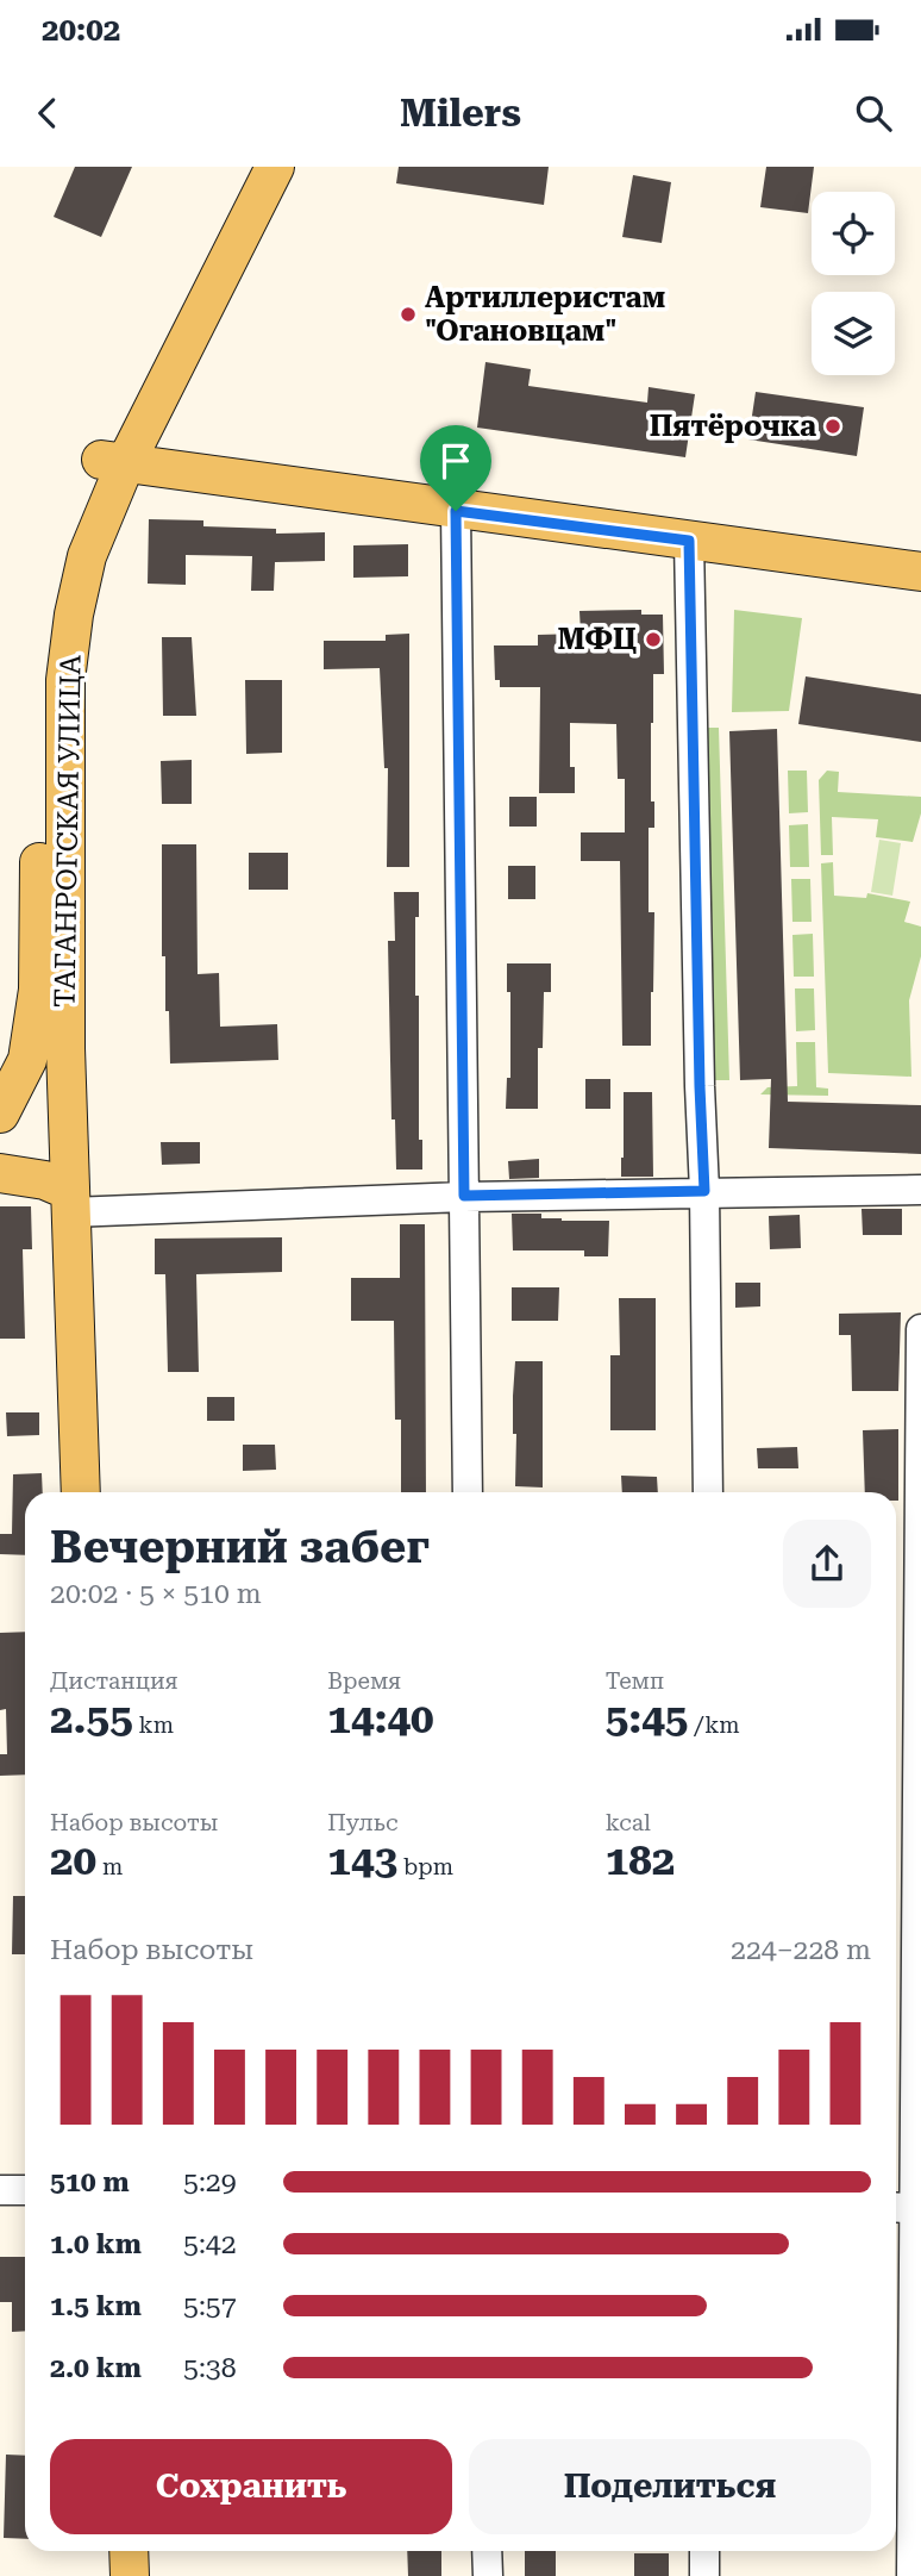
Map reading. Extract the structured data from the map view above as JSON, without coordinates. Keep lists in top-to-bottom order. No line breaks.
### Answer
{"streets":{"main road":["ТАГАНРОГСКАЯ УЛИЦА"]},"places":["Артиллеристам \"Огановцам\"","Пятёрочка","МФЦ"],"page":{"status":"20:02","header":"Milers","heading":["Вечерний забег","20:02 · 5 × 510 m"],"stats":[["Дистанция","2.55 km"],["Время","14:40"],["Темп","5:45 /km"],["Набор высоты","20 m"],["Пульс","143 bpm"],["kcal","182"]],"chart":["Набор высоты","224–228 m"],"list":[{"name":"510 m","note":"5:29"},{"name":"1.0 km","note":"5:42"},{"name":"1.5 km","note":"5:57"},{"name":"2.0 km","note":"5:38"}],"buttons":["Сохранить","Поделиться"]}}
